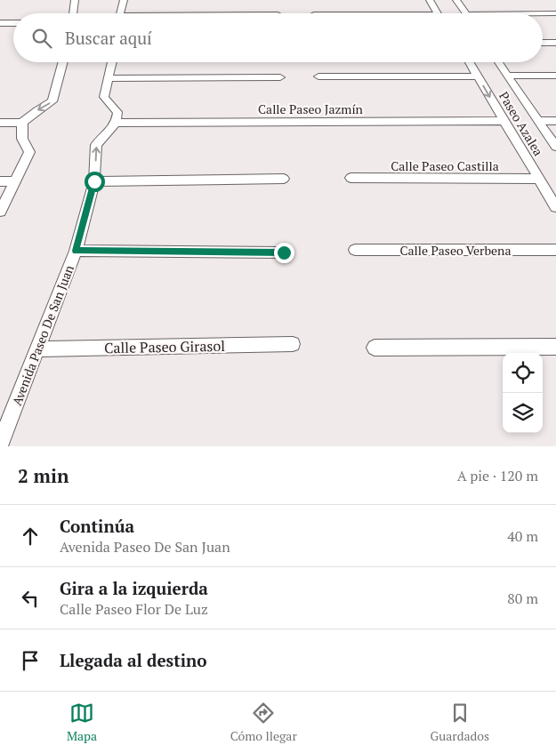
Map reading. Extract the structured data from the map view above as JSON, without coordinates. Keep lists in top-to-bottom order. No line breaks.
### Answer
{"streets":{"street":["Calle Paseo Jazmín","Paseo Azalea","Calle Paseo Castilla","Calle Paseo Verbena","Avenida Paseo De San Juan","Calle Paseo Girasol"]},"crossings":[["Calle Paseo Jazmín","Paseo Azalea"],["Calle Paseo Jazmín","Avenida Paseo De San Juan"],["Paseo Azalea","Calle Paseo Castilla"],["Avenida Paseo De San Juan","Calle Paseo Girasol"]],"page":{"search":"Buscar aquí","heading":["2 min","A pie · 120 m"],"list":[["Continúa","Avenida Paseo De San Juan","40 m"],["Gira a la izquierda","Calle Paseo Flor De Luz","80 m"],"Llegada al destino"],"nav":["Mapa","Cómo llegar","Guardados"]}}
